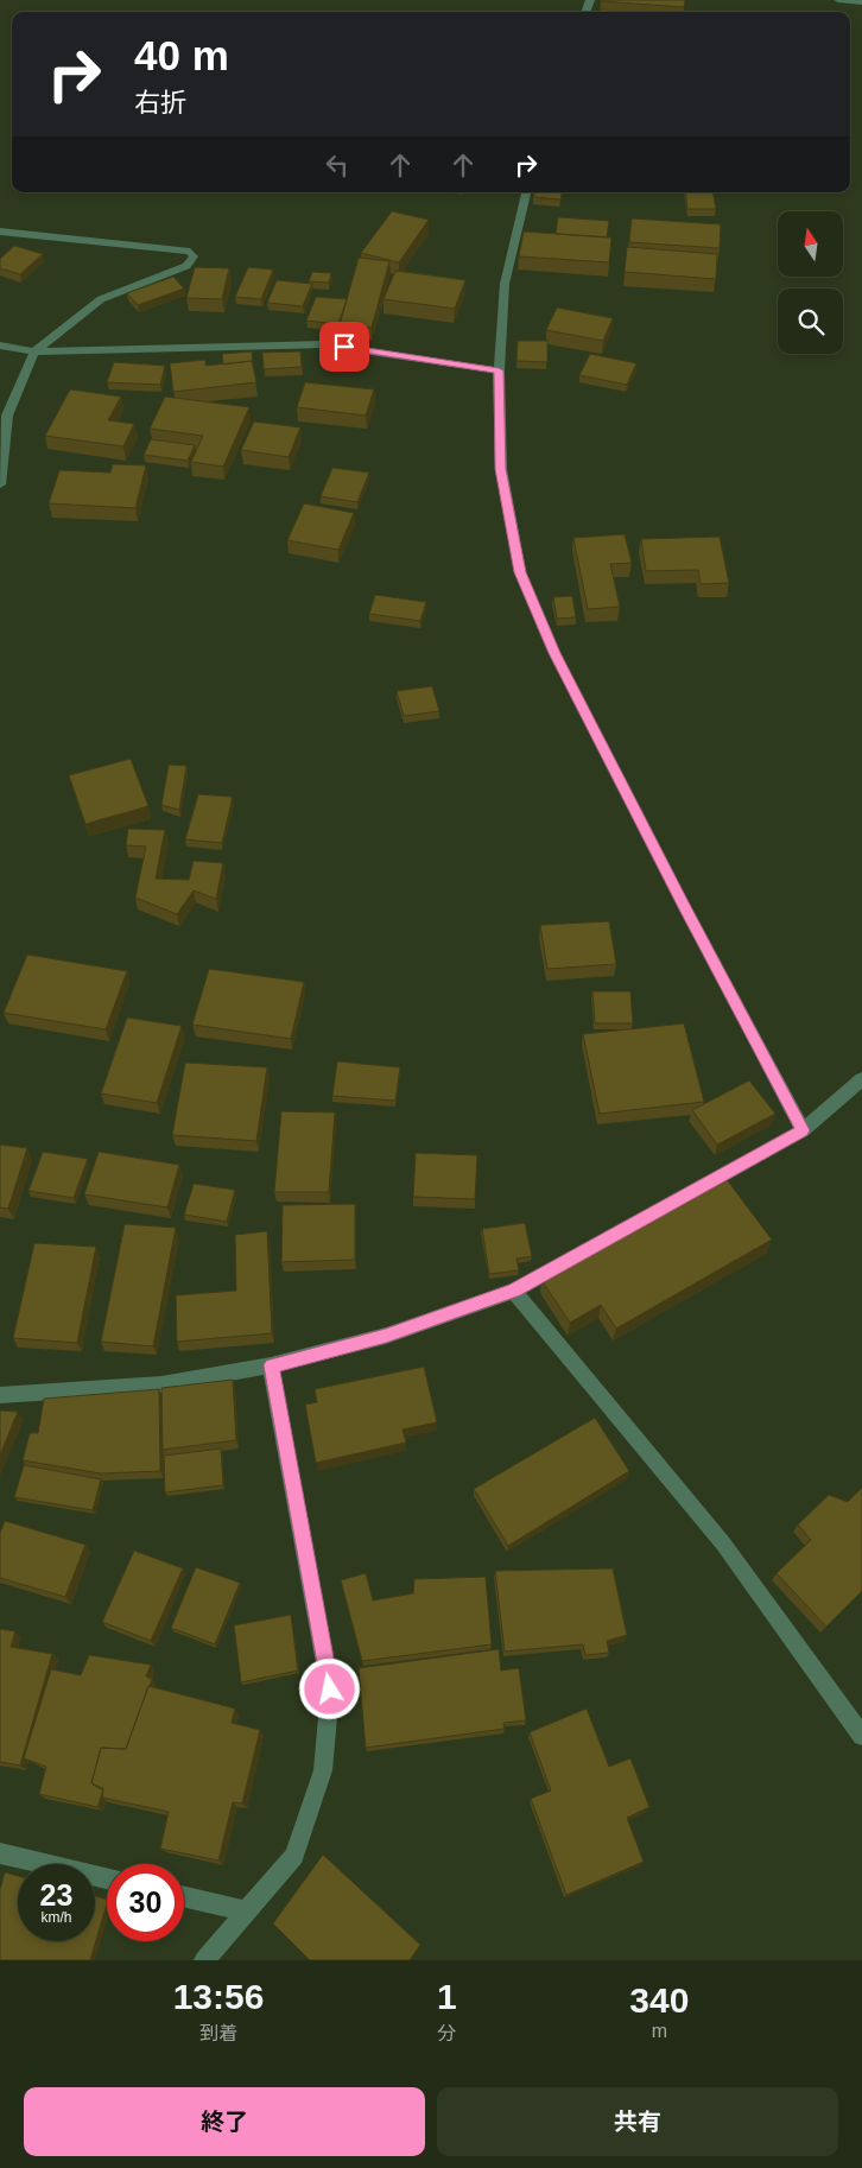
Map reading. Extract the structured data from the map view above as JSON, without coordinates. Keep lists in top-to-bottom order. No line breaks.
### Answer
{"north":"top","page":{"turn":["40 m","右折"],"speed":"23 km/h","limit":"30","eta":["13:56","到着","1","分","340","m"],"buttons":["終了","共有"]}}
